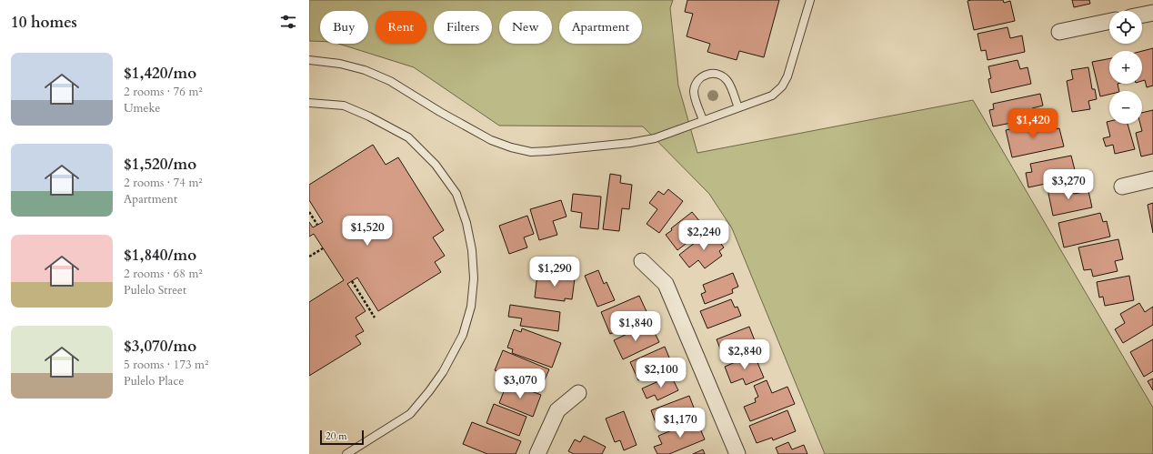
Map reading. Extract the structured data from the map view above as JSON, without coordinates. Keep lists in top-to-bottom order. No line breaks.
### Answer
{"scale_bar":"20 m","page":{"heading":"10 homes","map_buttons":["+","−"],"chip":["Buy","Rent","Filters","New","Apartment"],"list":[{"name":"$1,420/mo","note":"2 rooms · 76 m² · Umeke"},{"name":"$1,520/mo","note":"2 rooms · 74 m² · Apartment"},{"name":"$1,840/mo","note":"2 rooms · 68 m² · Pulelo Street"},{"name":"$3,070/mo","note":"5 rooms · 173 m² · Pulelo Place"}],"price":["$1,420","$3,270","$1,520","$2,240","$1,290","$1,840","$2,840","$2,100","$3,070","$1,170"],"scale":"20 m"}}
